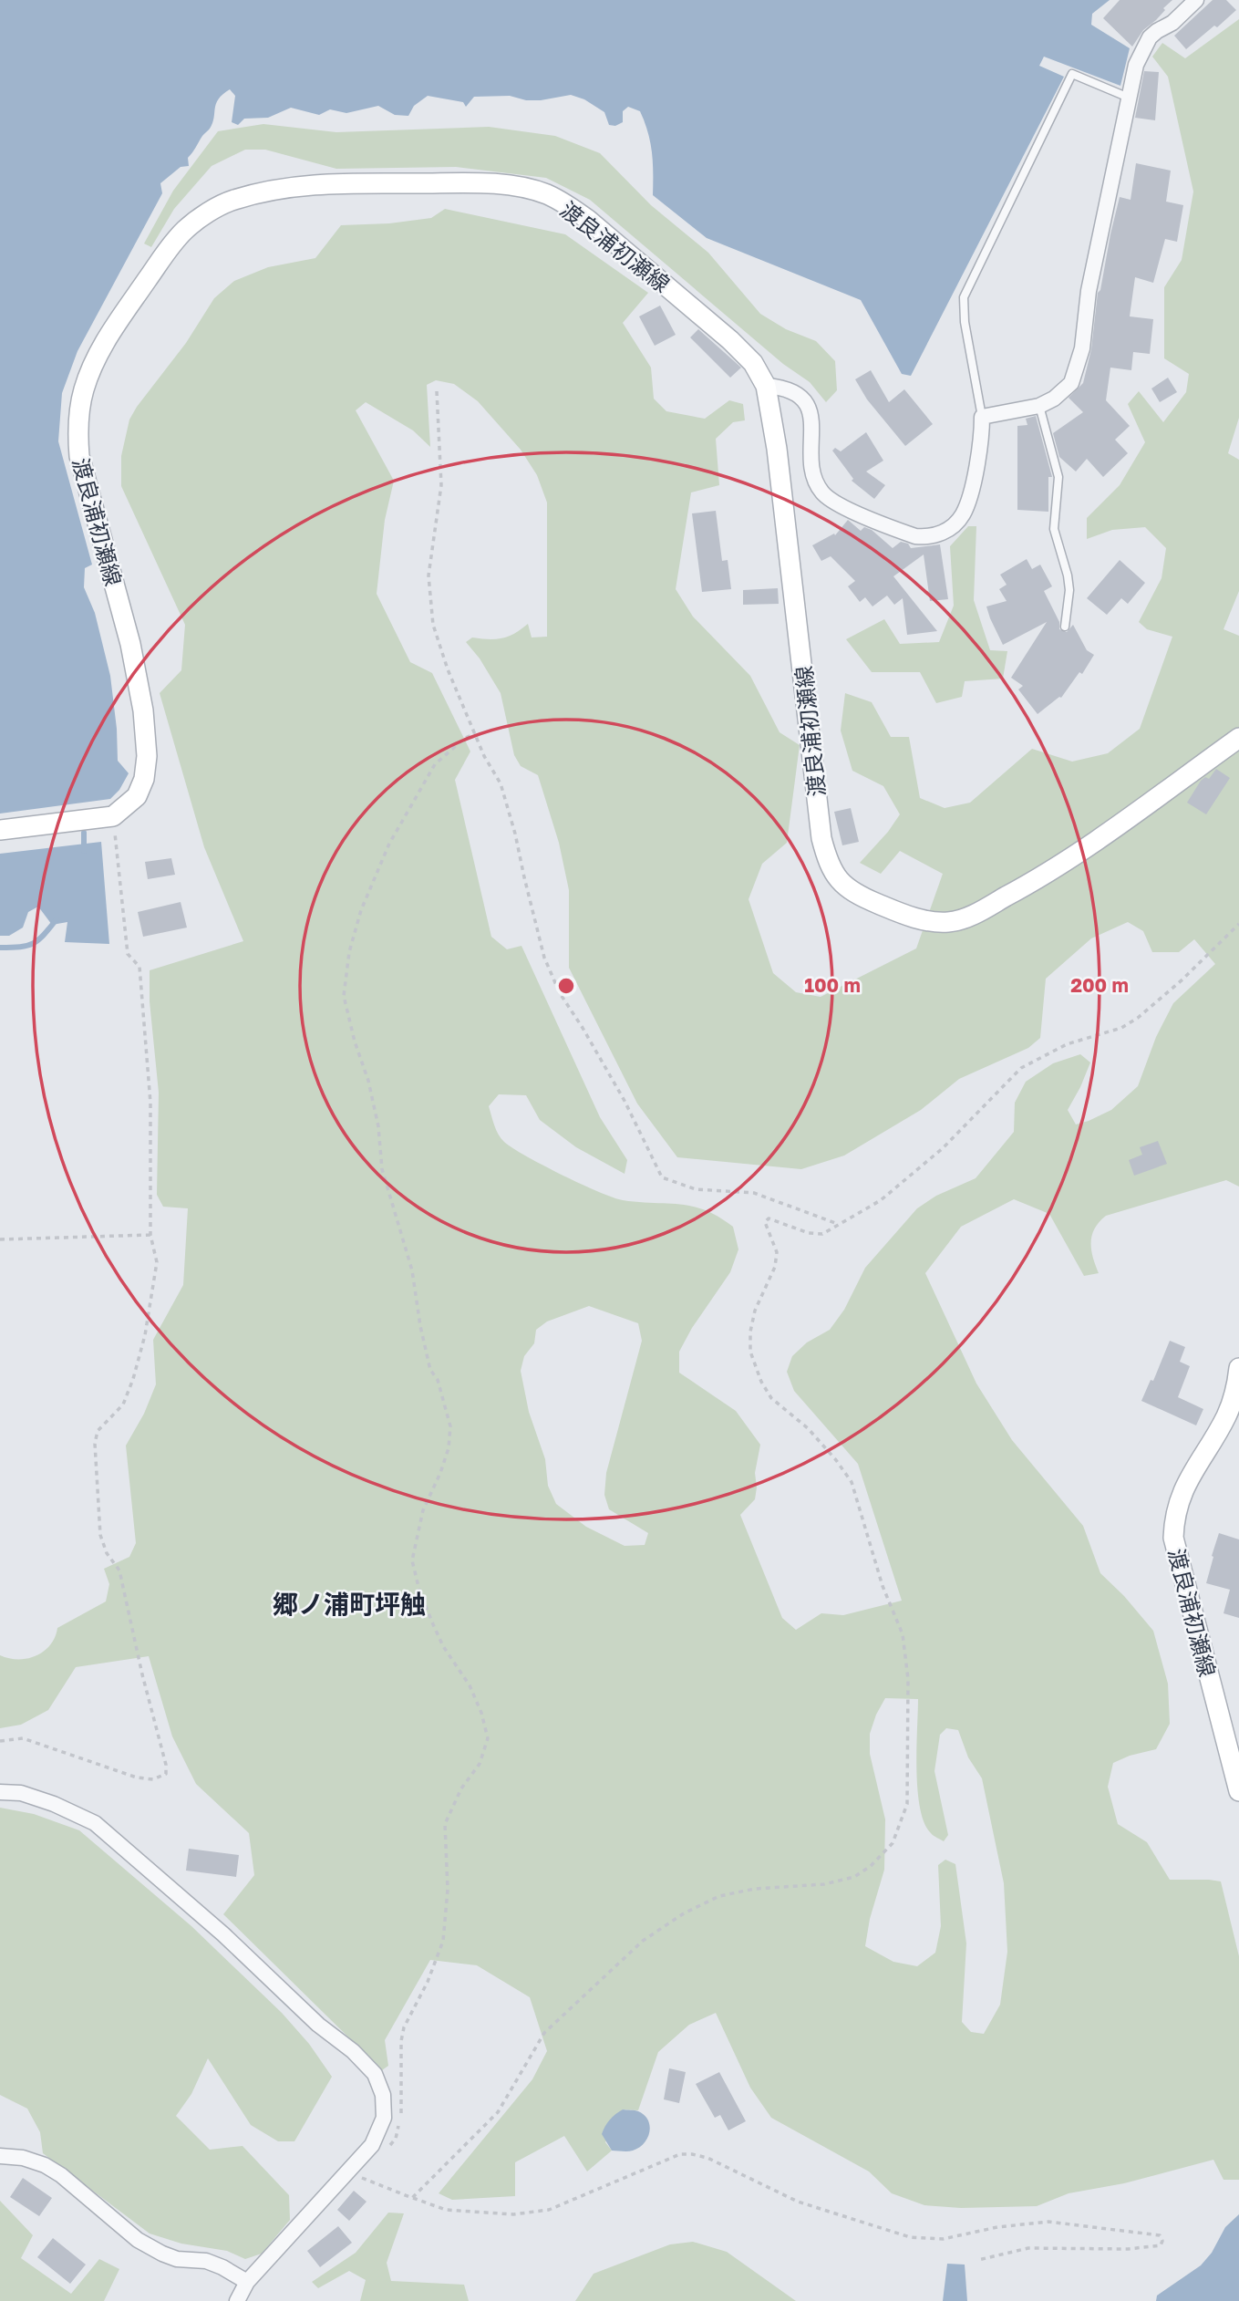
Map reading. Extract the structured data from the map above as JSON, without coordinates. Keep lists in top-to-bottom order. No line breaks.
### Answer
{"streets":{"main road":["渡良浦初瀬線"]},"districts":["郷ノ浦町坪触"],"rings":["100 m","200 m"]}
